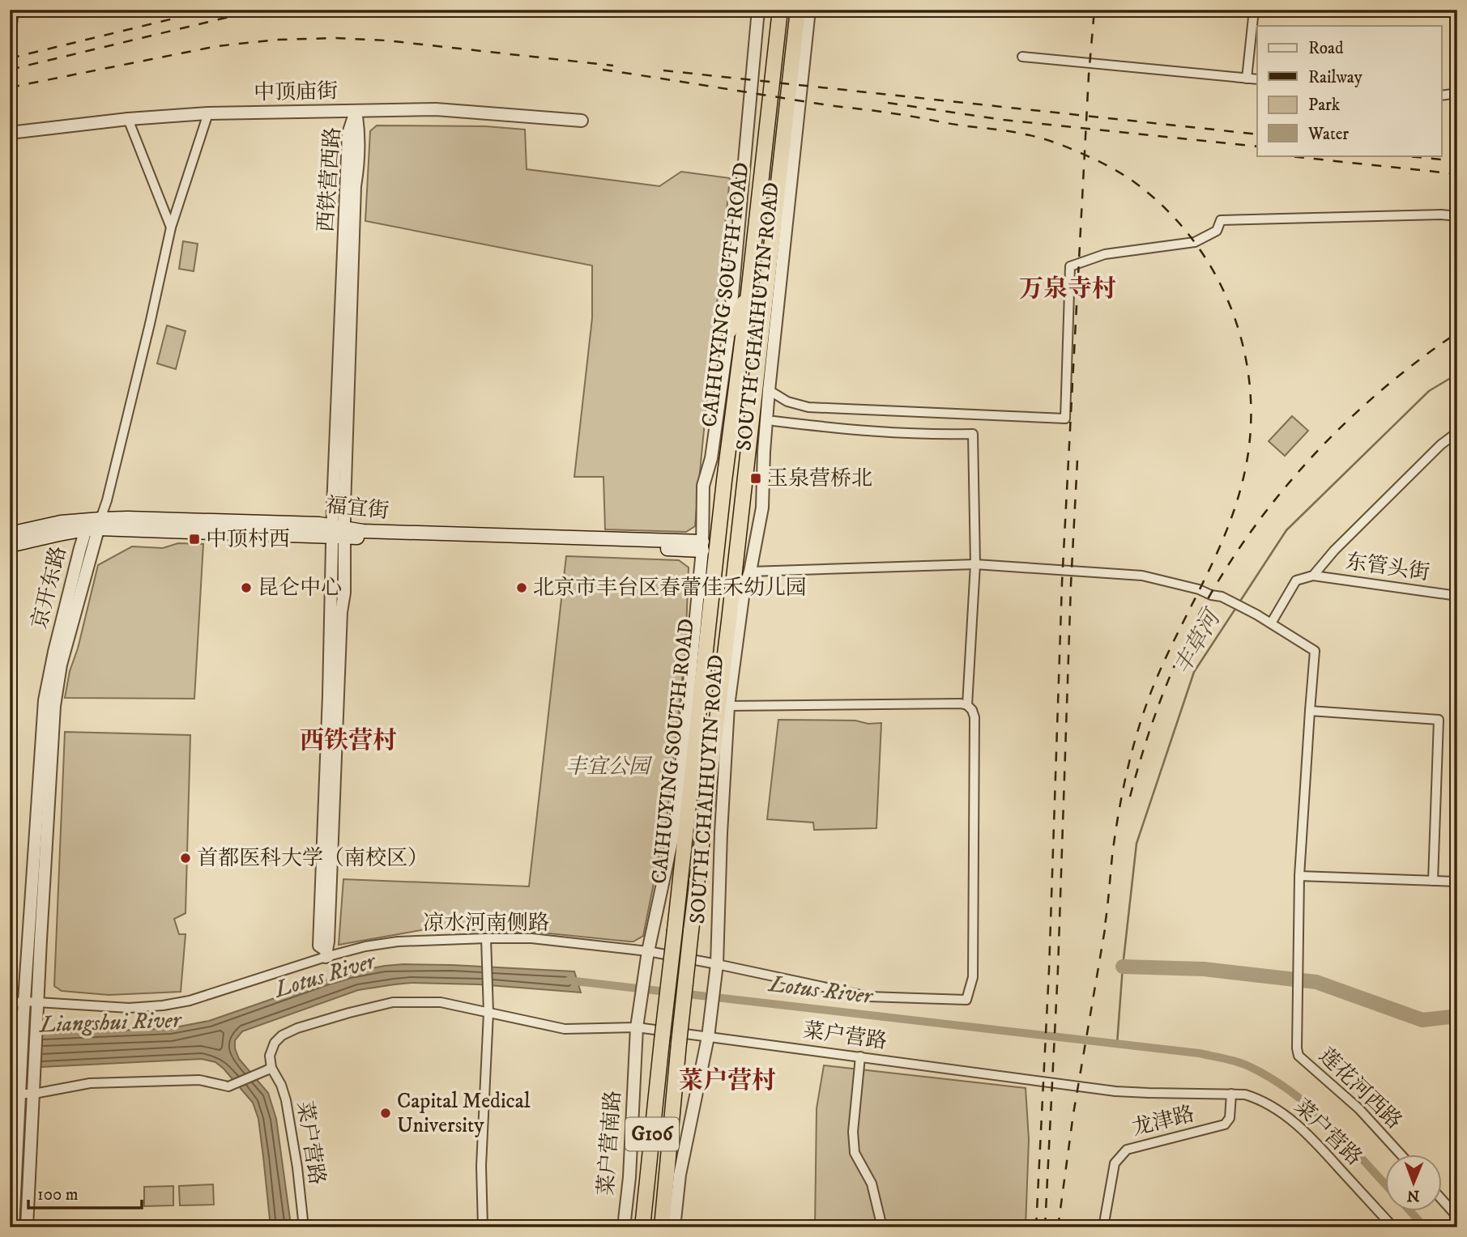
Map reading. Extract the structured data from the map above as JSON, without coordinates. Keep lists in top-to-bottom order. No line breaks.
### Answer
{"streets":{"highway":["CAIHUYING SOUTH ROAD","G106"],"main road":["福宜街"],"street":["中顶庙街","西铁营西路","SOUTH CHAIHUYIN ROAD","东管头街","京开东路","凉水河南侧路","菜户营路","莲花河西路","龙津路","菜户营南路"]},"crossings":[["中顶庙街","西铁营西路"],["西铁营西路","福宜街"],["西铁营西路","凉水河南侧路"],["SOUTH CHAIHUYIN ROAD","凉水河南侧路"],["SOUTH CHAIHUYIN ROAD","菜户营路"],["福宜街","京开东路"],["京开东路","凉水河南侧路"],["凉水河南侧路","菜户营南路"],["菜户营路","龙津路"],["菜户营路","菜户营南路"]],"districts":["万泉寺村","西铁营村","菜户营村"],"water":["丰草河","Lotus River","Liangshui River"],"parks":["丰宜公园"],"places":{"transit":["玉泉营桥北","中顶村西"],"other":["昆仑中心","北京市丰台区春蕾佳禾幼儿园","首都医科大学（南校区）","Capital Medical University"]},"legend":["Road","Railway","Park","Water"],"scale_bar":"100 m","north":"bottom"}
